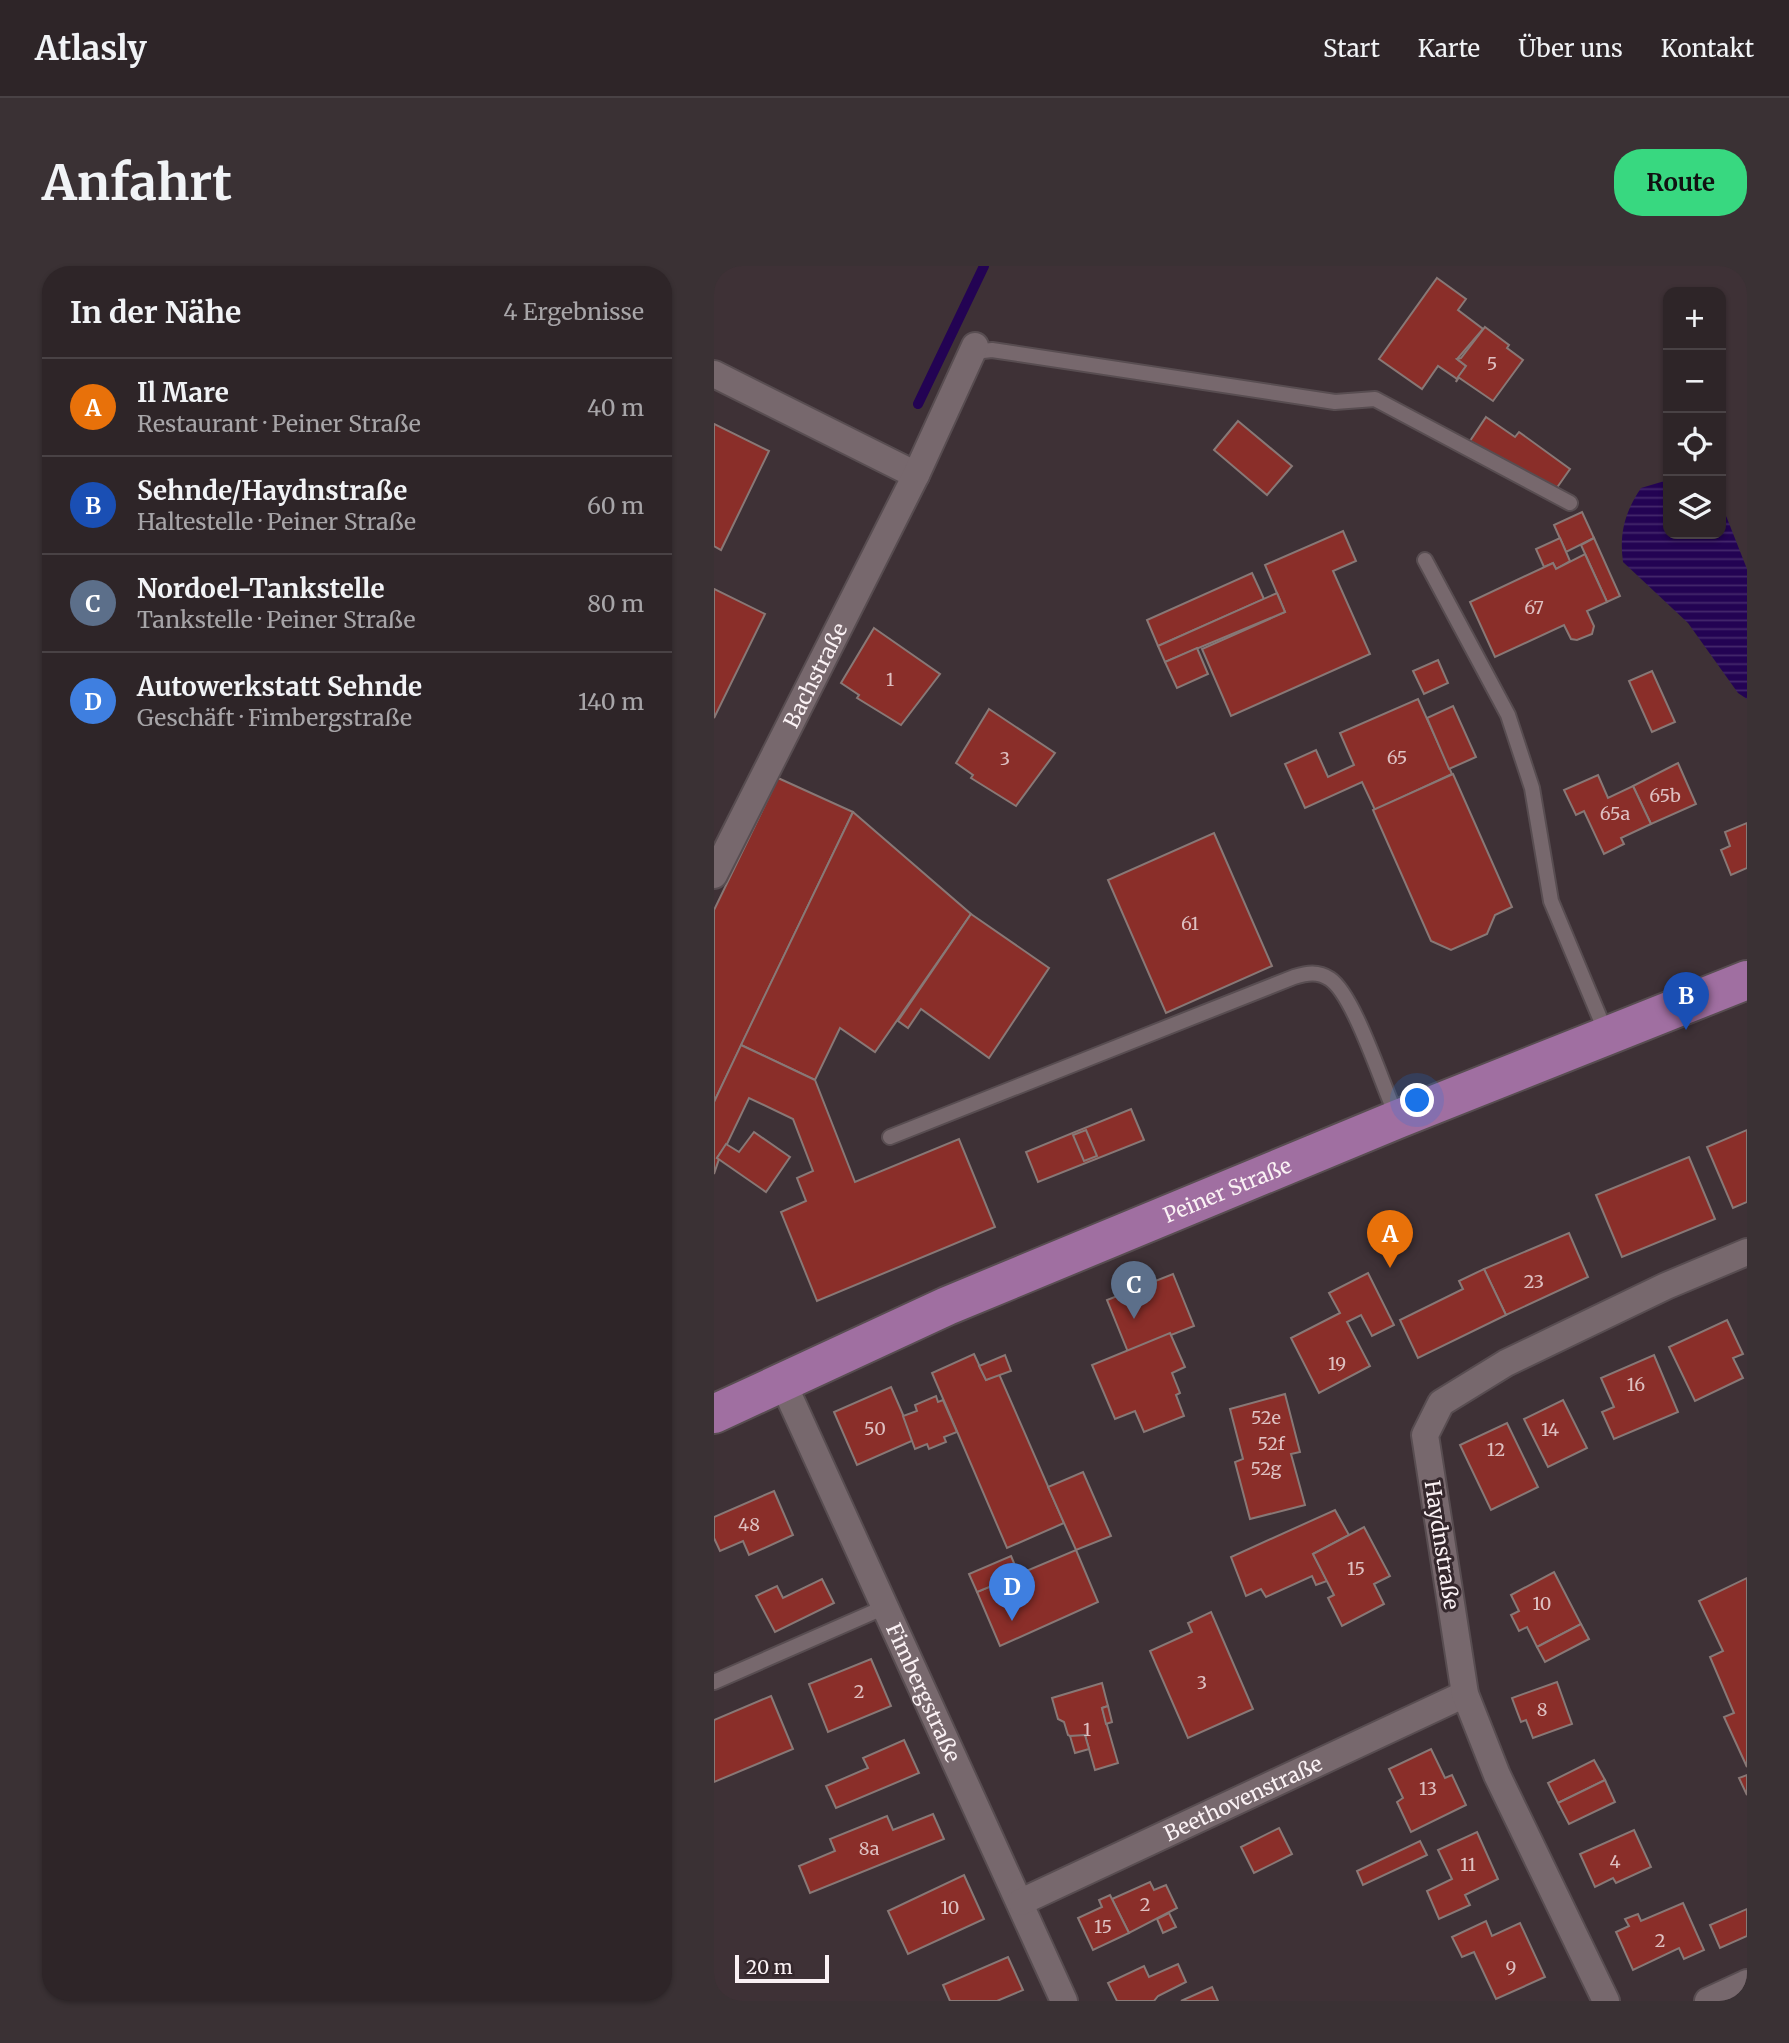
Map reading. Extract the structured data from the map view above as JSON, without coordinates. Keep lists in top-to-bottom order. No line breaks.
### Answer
{"streets":{"main road":["Peiner Straße"],"street":["Bachstraße","Haydnstraße","Fimbergstraße","Beethovenstraße"]},"crossings":[["Peiner Straße","Fimbergstraße"],["Haydnstraße","Beethovenstraße"],["Fimbergstraße","Beethovenstraße"]],"house_numbers":["5","67","1","65","3","65b","65a","61","23","19","16","52e","50","14","52f","12","52g","48","15","10","3","2","8","1","13","8a","4","11","2","10","15","2","9"],"scale_bar":"20 m","page":{"header":"Atlasly","nav":["Start","Karte","Über uns","Kontakt"],"buttons":"Route","title":"Anfahrt","heading":["In der Nähe","4 Ergebnisse"],"map_buttons":["+","−"],"list":[{"mark":"A","name":"Il Mare","note":"Restaurant · Peiner Straße","value":"40 m"},{"mark":"B","name":"Sehnde/Haydnstraße","note":"Haltestelle · Peiner Straße","value":"60 m"},{"mark":"C","name":"Nordoel-Tankstelle","note":"Tankstelle · Peiner Straße","value":"80 m"},{"mark":"D","name":"Autowerkstatt Sehnde","note":"Geschäft · Fimbergstraße","value":"140 m"}],"pins":["B","A","C","D"],"scale":"20 m"}}
